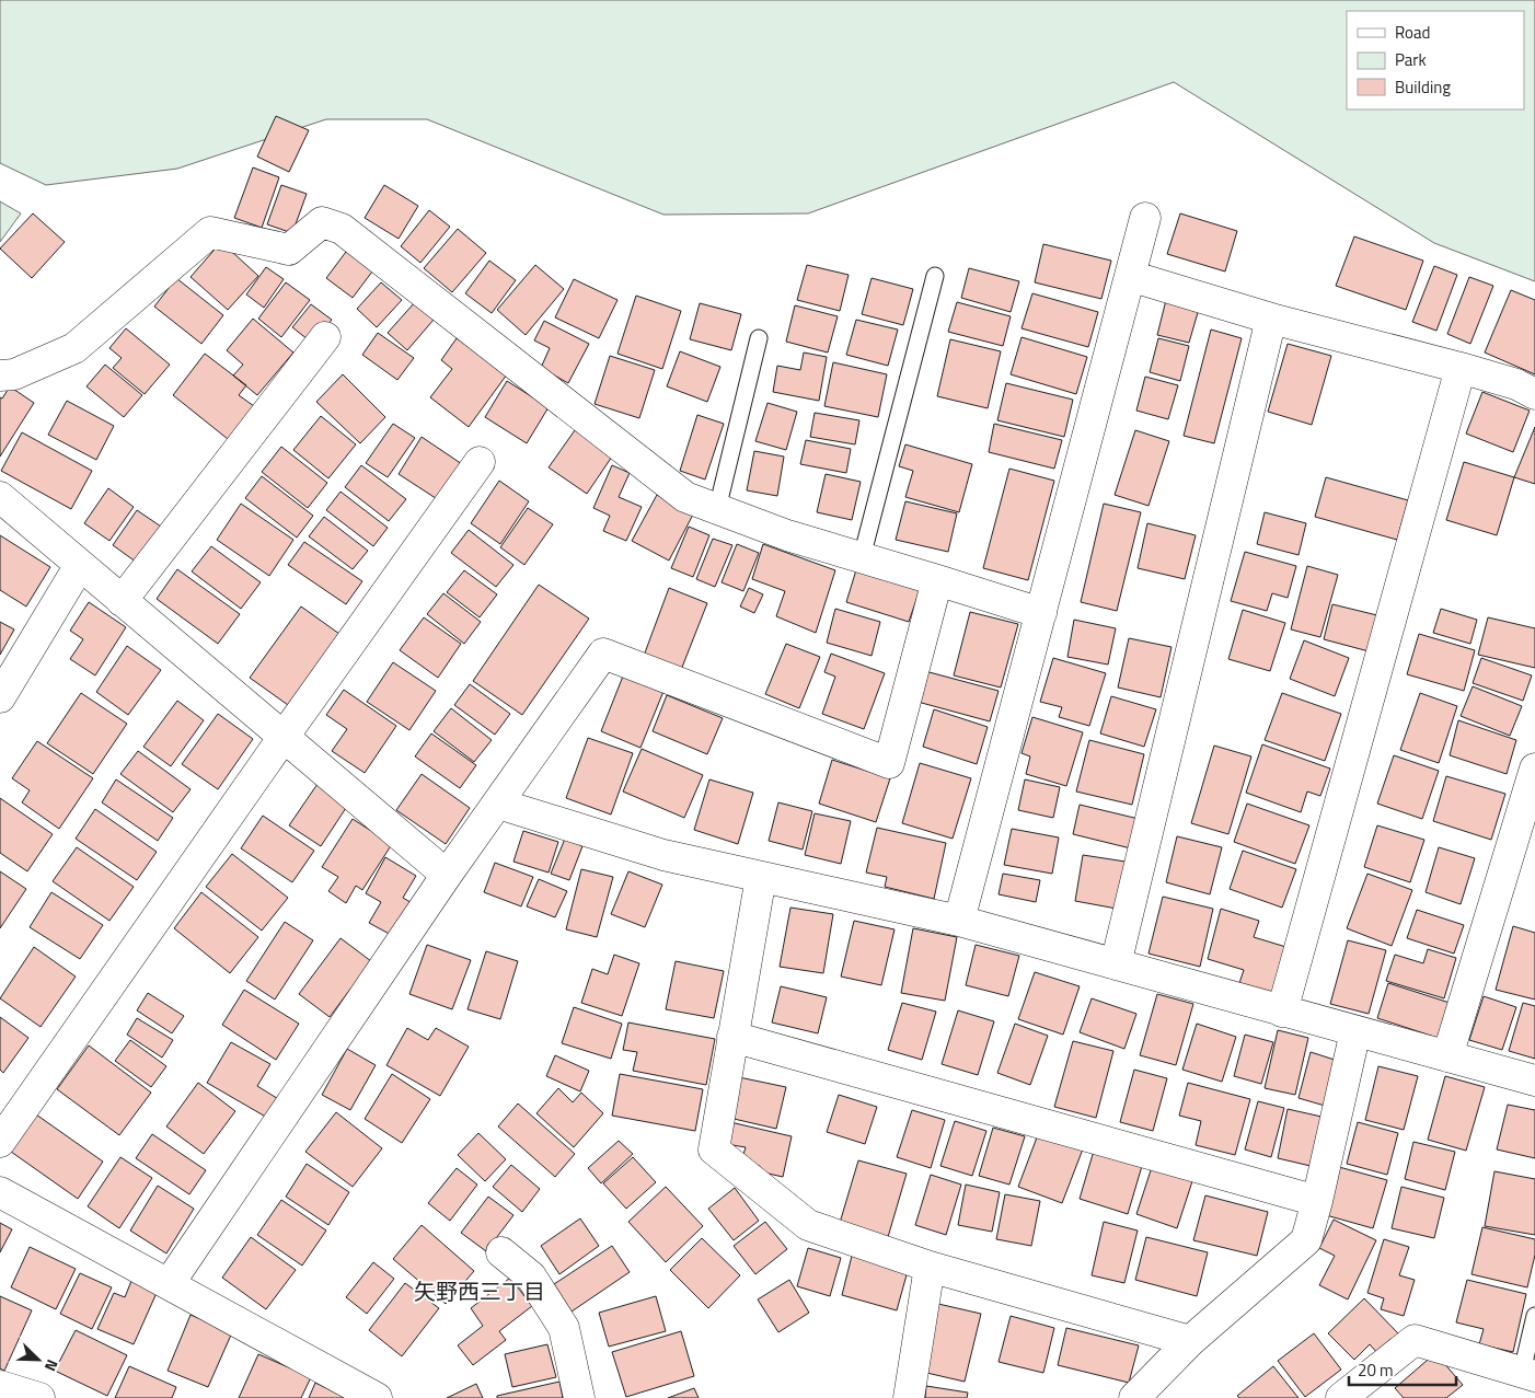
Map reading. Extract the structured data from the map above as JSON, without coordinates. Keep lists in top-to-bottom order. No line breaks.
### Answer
{"districts":["矢野西三丁目"],"legend":["Road","Park","Building"],"scale_bar":"20 m","north":"bottom right"}
